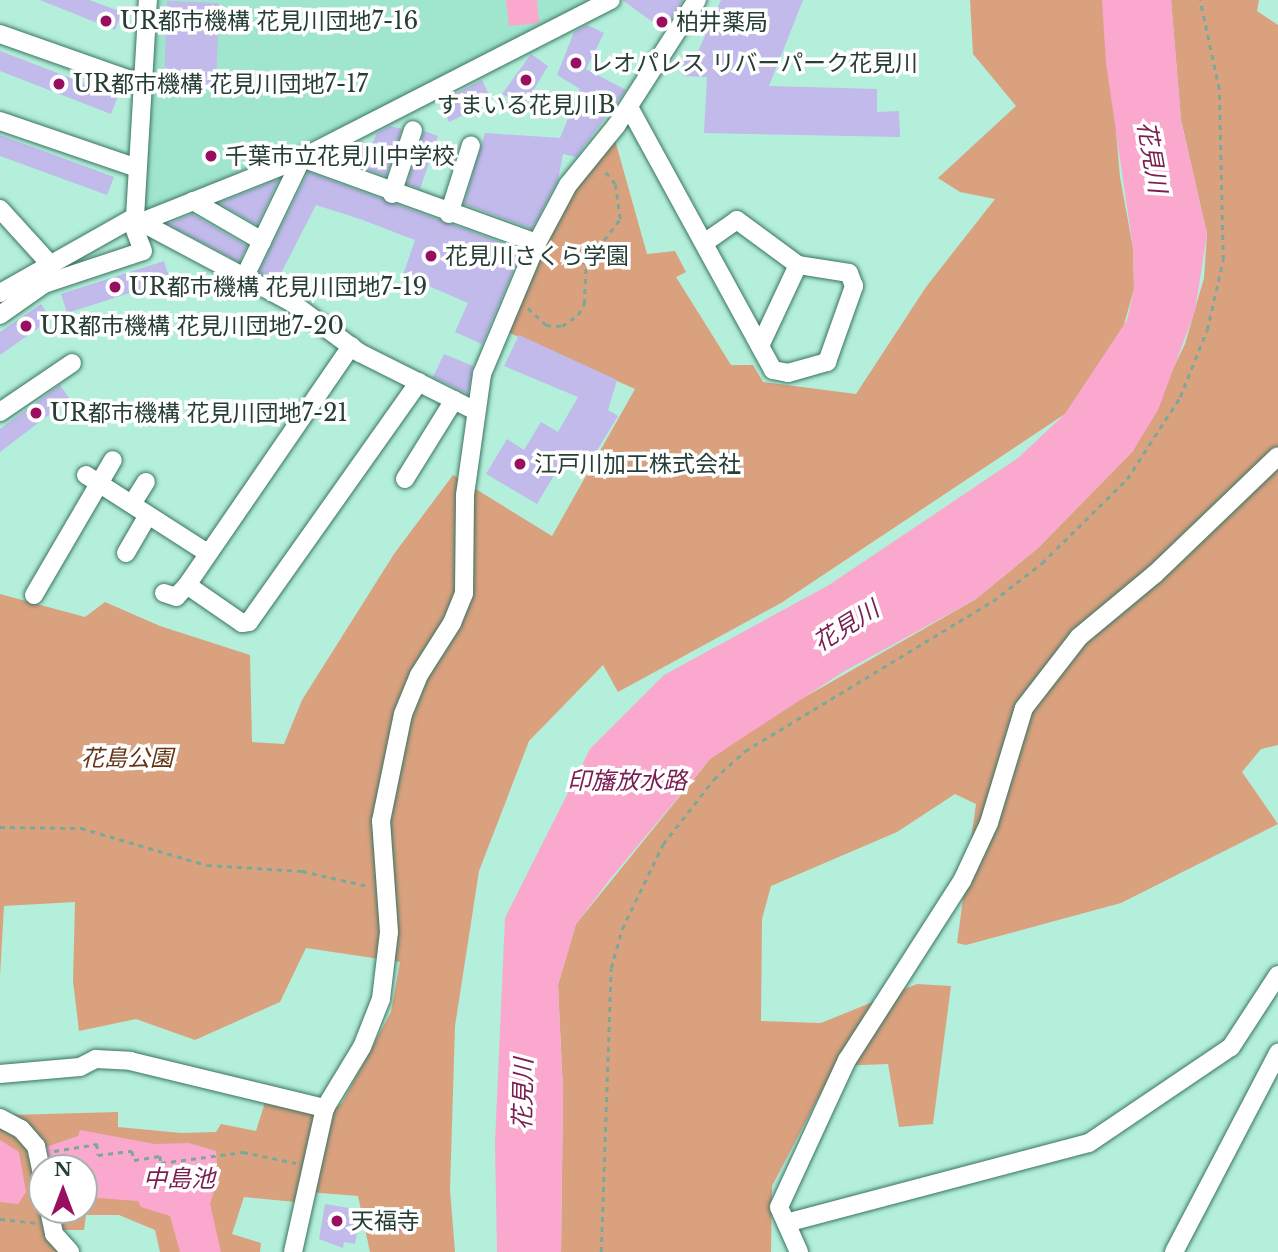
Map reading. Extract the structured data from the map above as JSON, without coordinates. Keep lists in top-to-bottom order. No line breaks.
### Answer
{"water":["花見川","印旛放水路","中島池"],"parks":["花島公園"],"places":["UR都市機構 花見川団地7-16","柏井薬局","レオパレス リバーパーク花見川","すまいる花見川B","UR都市機構 花見川団地7-17","千葉市立花見川中学校","花見川さくら学園","UR都市機構 花見川団地7-19","UR都市機構 花見川団地7-20","UR都市機構 花見川団地7-21","江戸川加工株式会社","天福寺"],"north":"top"}
